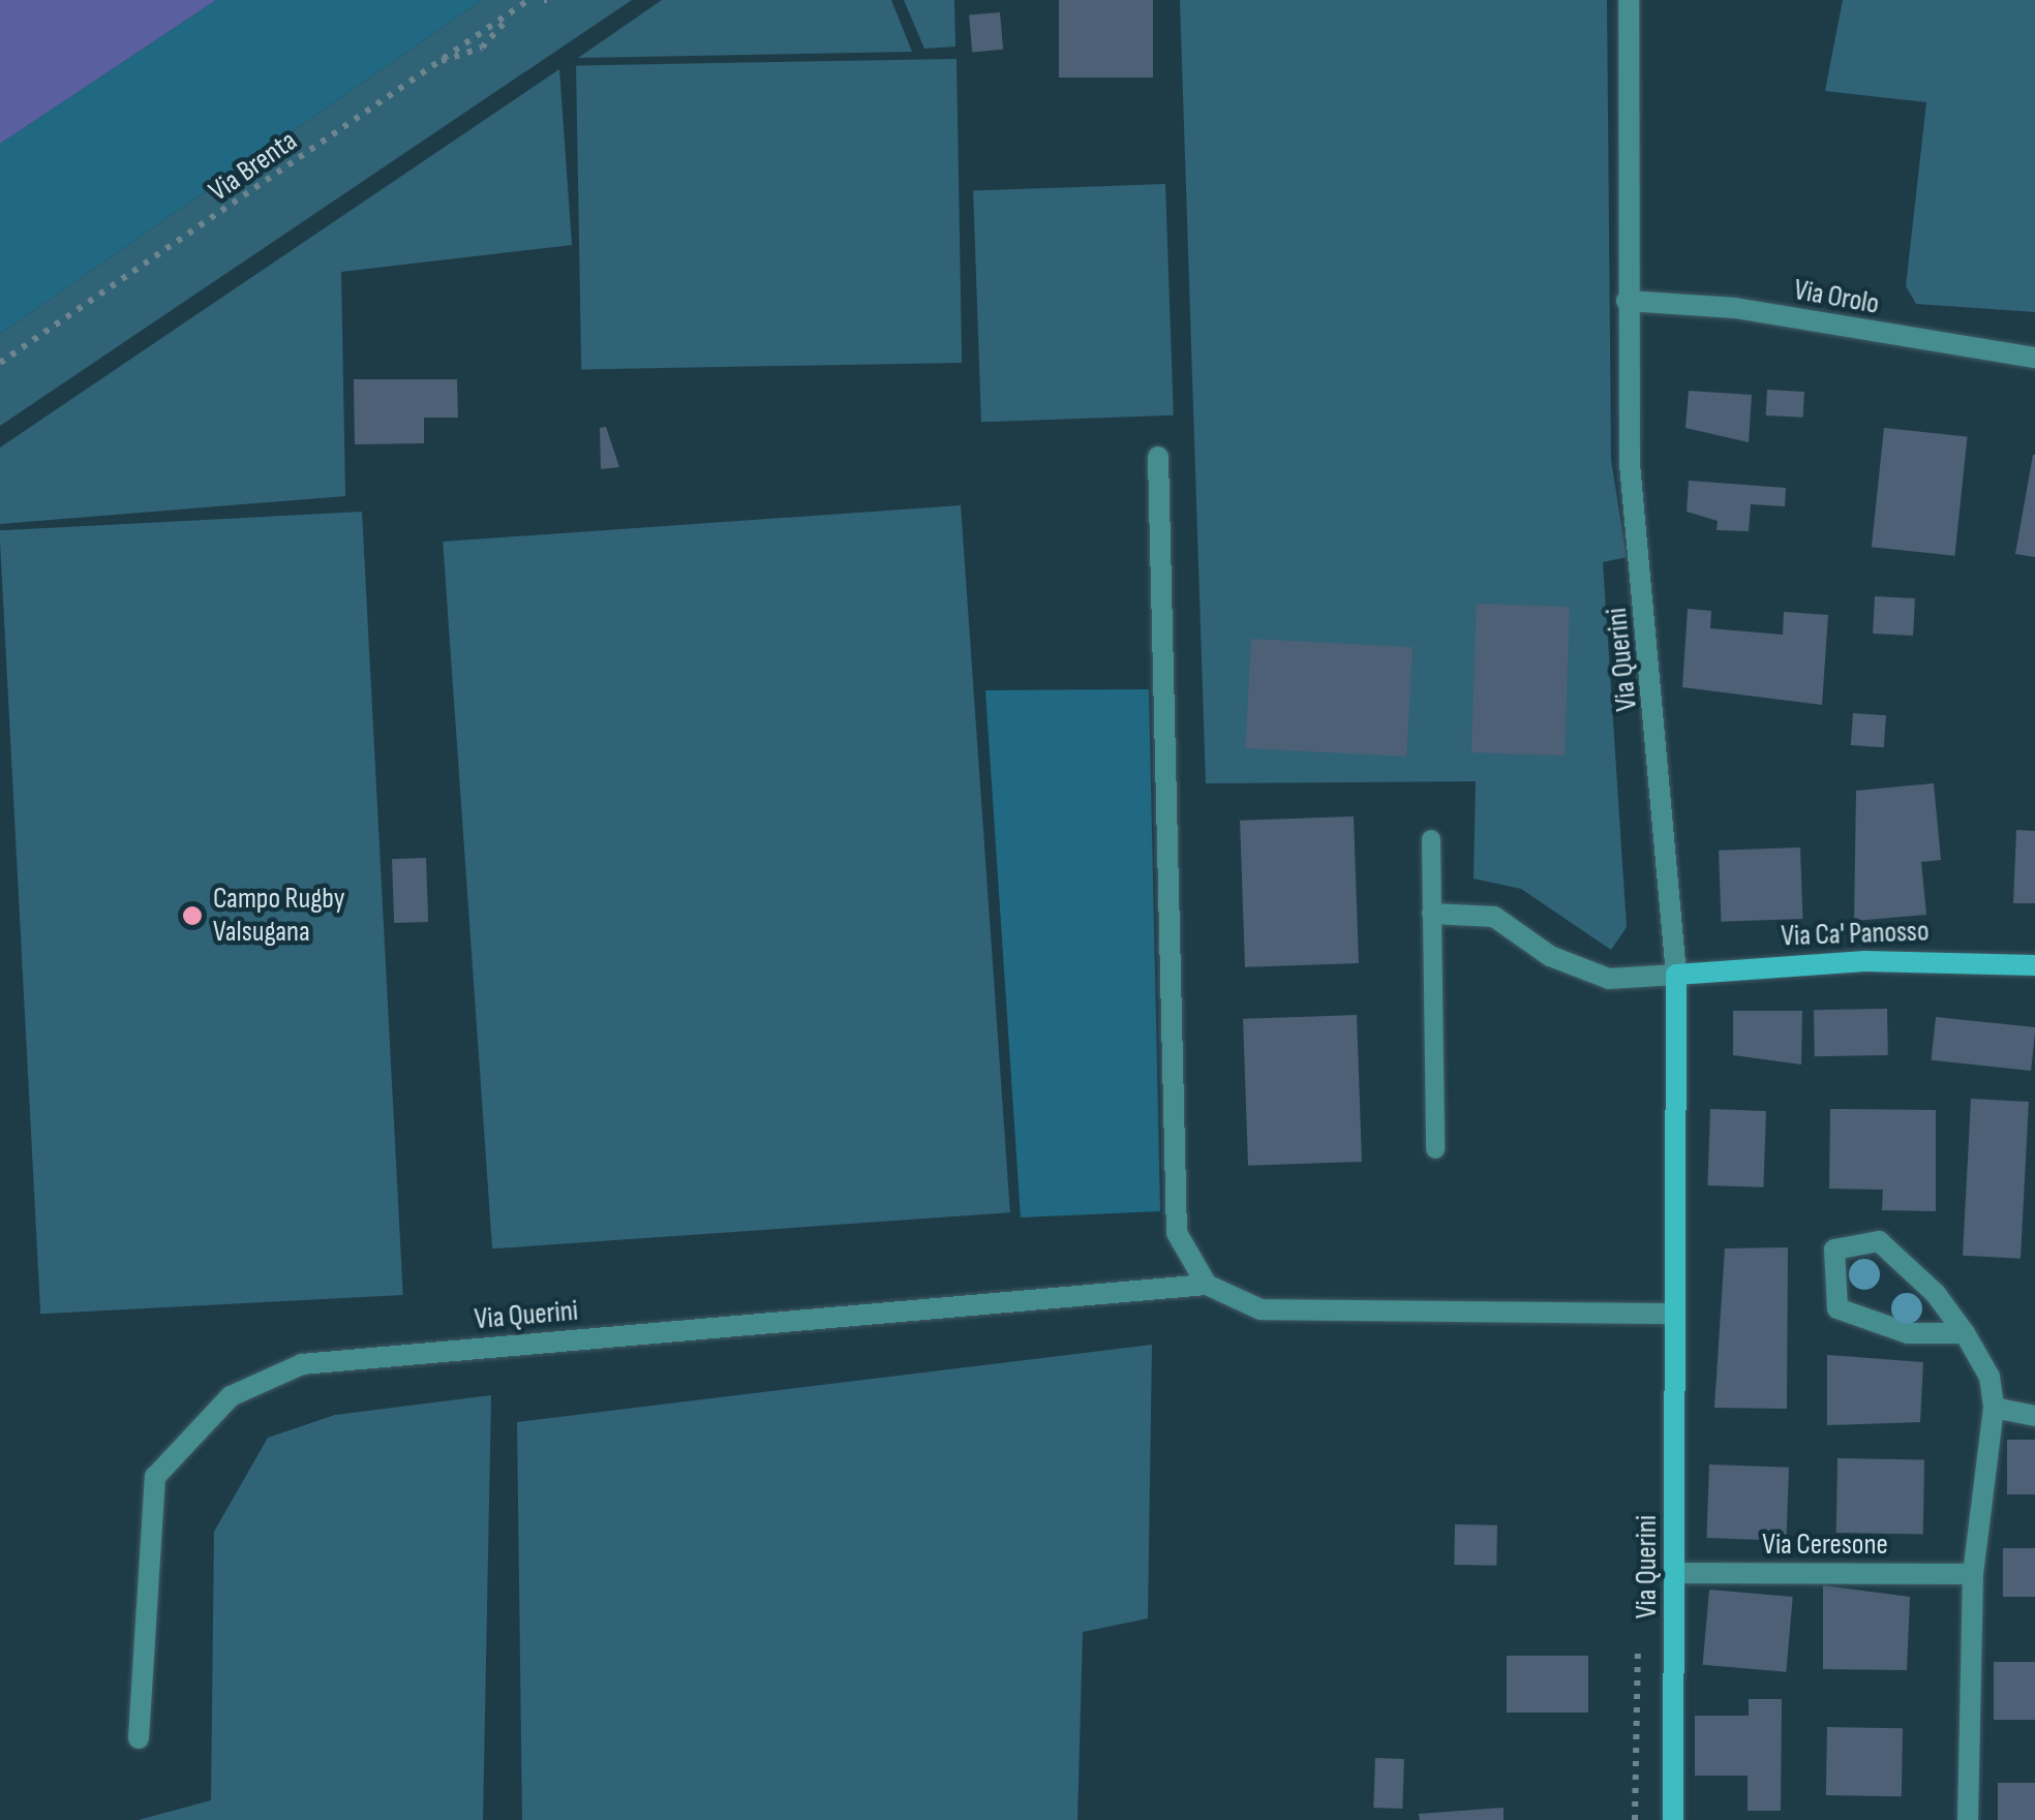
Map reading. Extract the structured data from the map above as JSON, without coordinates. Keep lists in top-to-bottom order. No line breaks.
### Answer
{"streets":{"street":["Via Orolo","Via Querini","Via Ca' Panosso","Via Ceresone"],"path":["Via Brenta"]},"crossings":[["Via Orolo","Via Querini"],["Via Querini","Via Ca' Panosso"],["Via Querini","Via Ceresone"]],"places":["Campo Rugby Valsugana"]}
